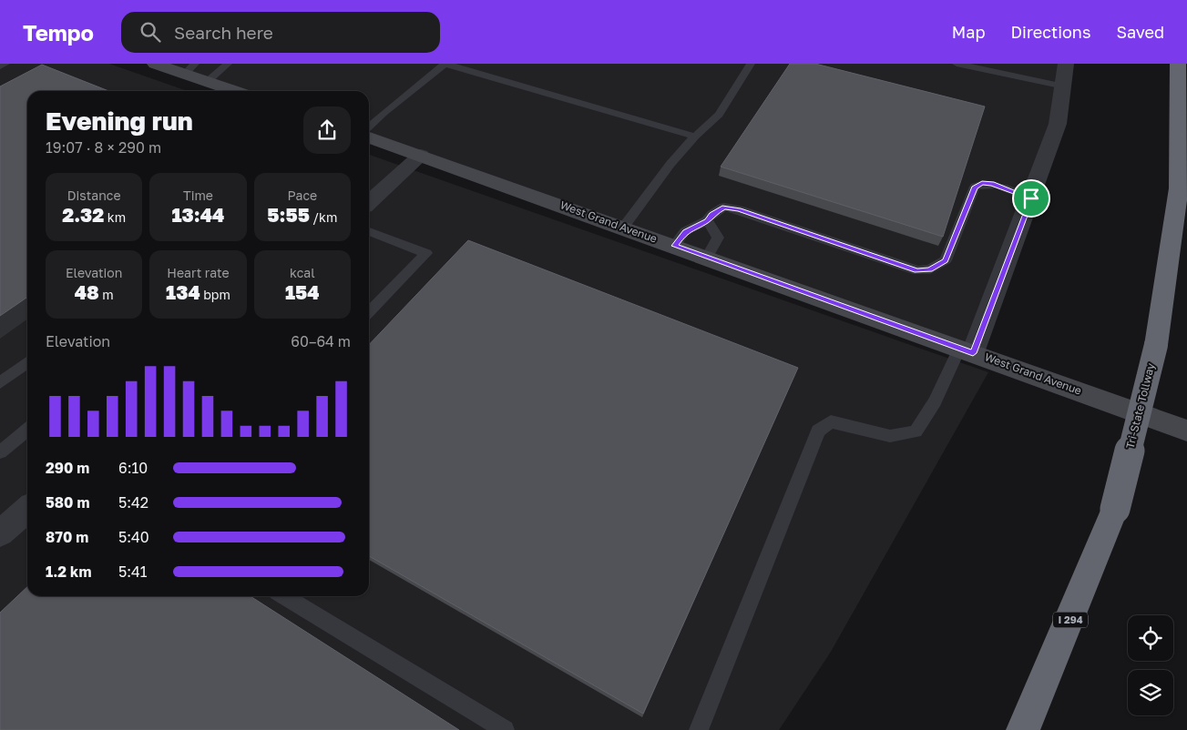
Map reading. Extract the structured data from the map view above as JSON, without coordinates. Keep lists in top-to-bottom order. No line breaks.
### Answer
{"streets":{"highway":["Tri-State Tollway","I 294"],"main road":["West Grand Avenue"]},"page":{"header":"Tempo","search":"Search here","nav":["Map","Directions","Saved"],"heading":["Evening run","19:07 · 8 × 290 m"],"stats":[["Distance","2.32 km"],["Time","13:44"],["Pace","5:55 /km"],["Elevation","48 m"],["Heart rate","134 bpm"],["kcal","154"]],"chart":["Elevation","60–64 m"],"list":[{"name":"290 m","note":"6:10"},{"name":"580 m","note":"5:42"},{"name":"870 m","note":"5:40"},{"name":"1.2 km","note":"5:41"}]}}
